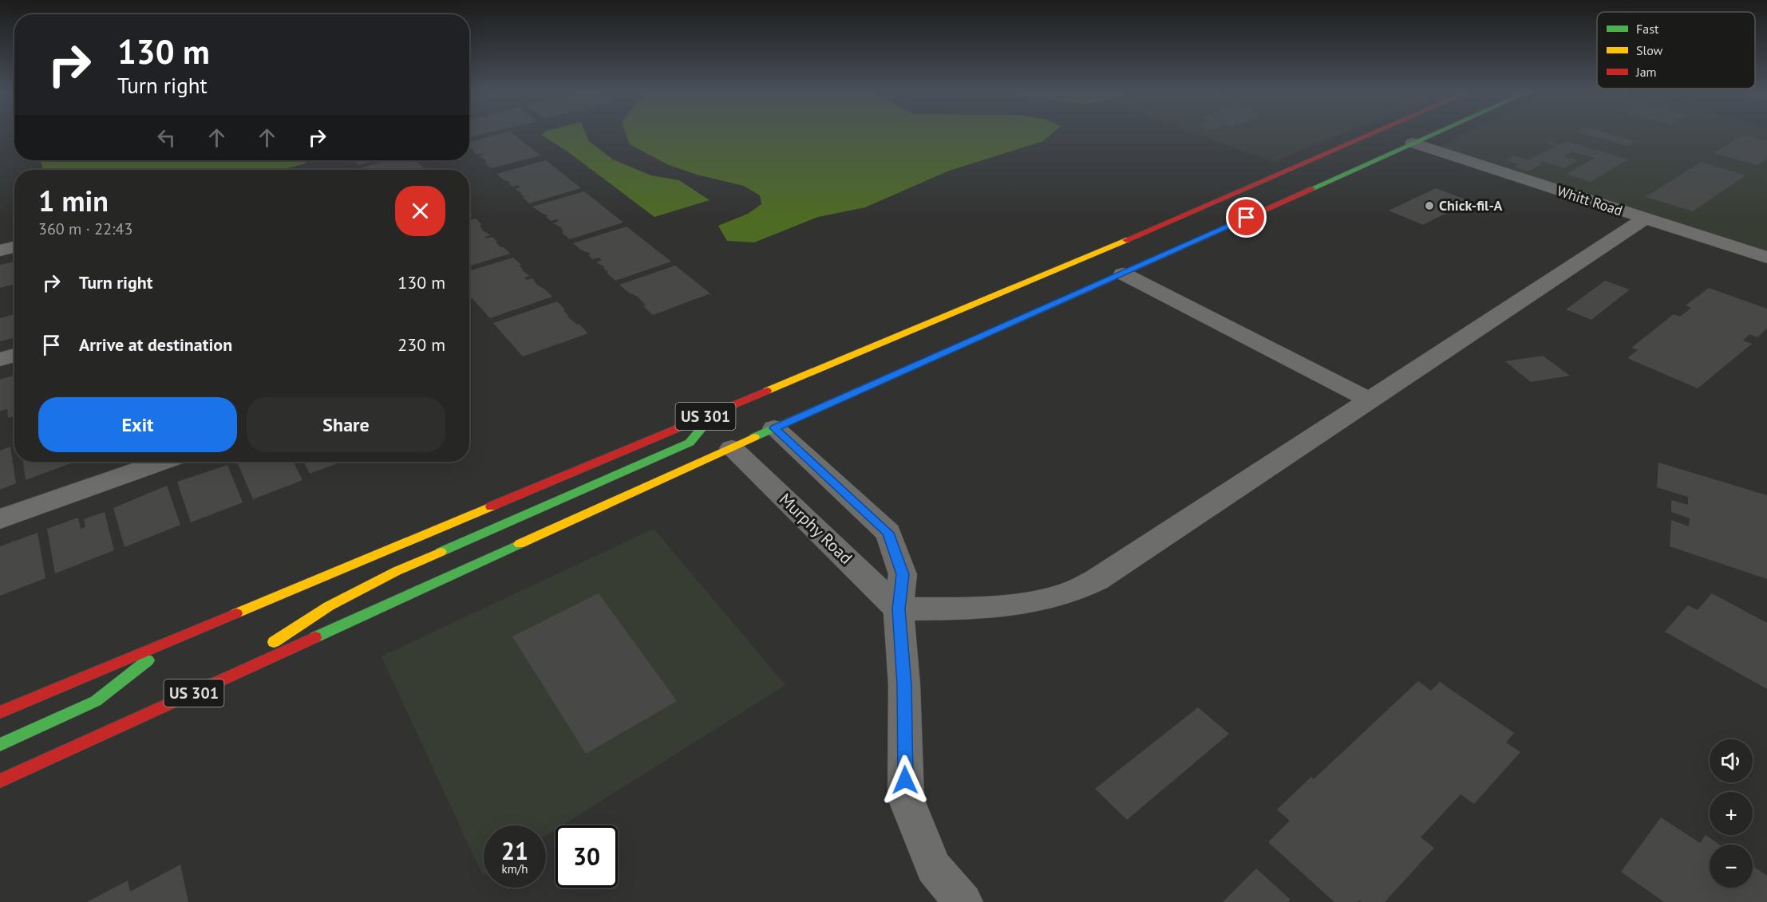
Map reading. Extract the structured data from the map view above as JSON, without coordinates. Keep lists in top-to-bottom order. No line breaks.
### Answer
{"streets":{"main road":["US 301"],"street":["Whitt Road","Murphy Road"]},"crossings":[["Whitt Road","US 301"],["US 301","Murphy Road"]],"places":["Chick-fil-A"],"legend":["Fast","Slow","Jam"],"page":{"turn":["130 m","Turn right"],"heading":["1 min","360 m · 22:43"],"list":[{"name":"Turn right","value":"130 m"},{"name":"Arrive at destination","value":"230 m"}],"buttons":["Exit","Share"],"map_buttons":["+","−"],"speed":"21 km/h","limit":"30"}}
